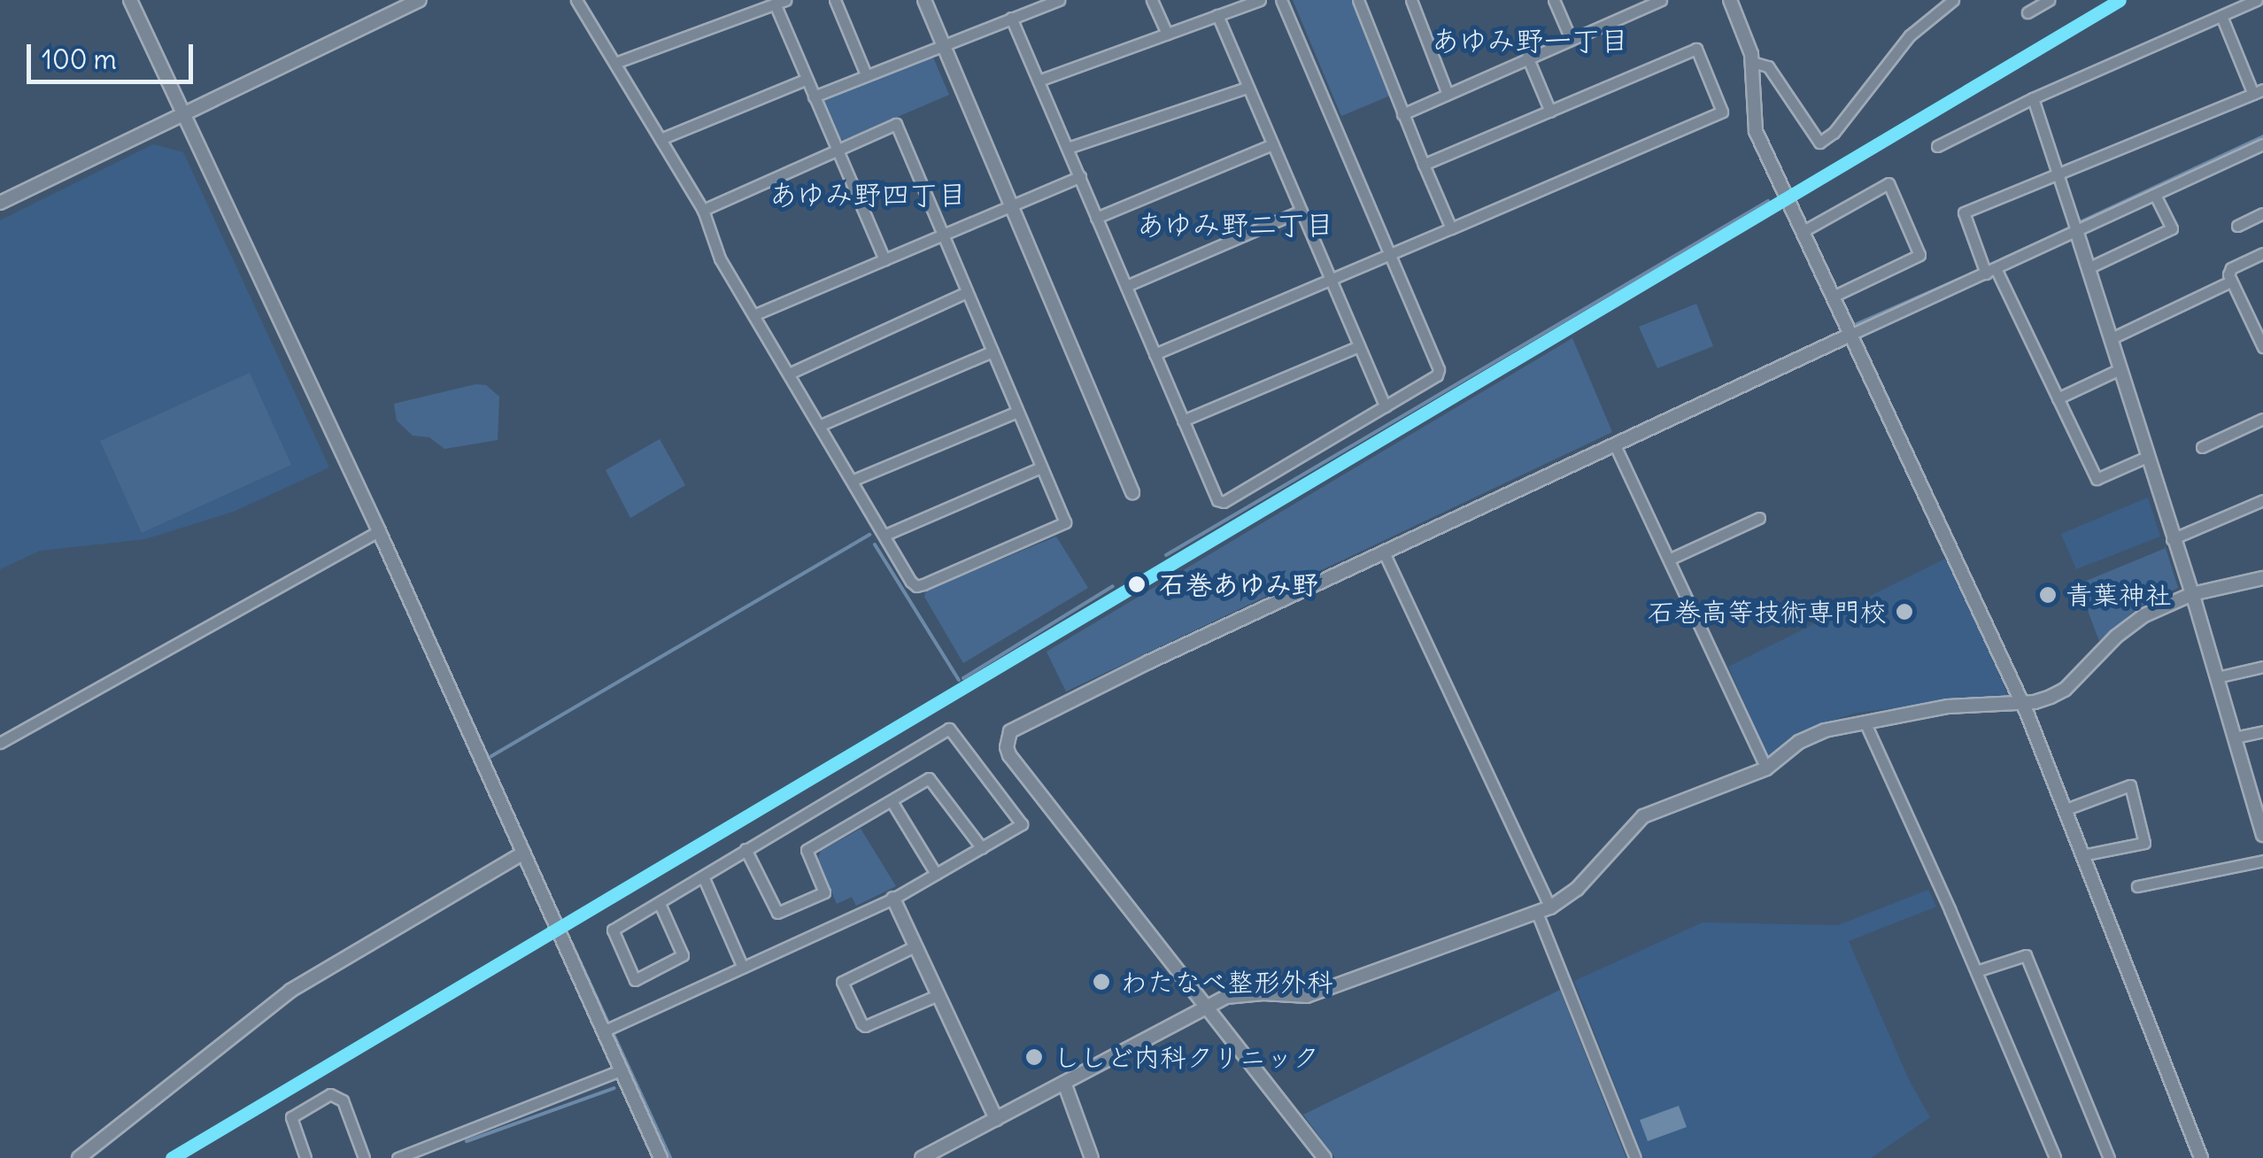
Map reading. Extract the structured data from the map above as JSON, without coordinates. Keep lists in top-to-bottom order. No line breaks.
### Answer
{"districts":["あゆみ野一丁目","あゆみ野四丁目","あゆみ野二丁目"],"places":["石巻あゆみ野","青葉神社","石巻高等技術専門校","わたなべ整形外科","ししど内科クリニック"],"scale_bar":"100 m"}
